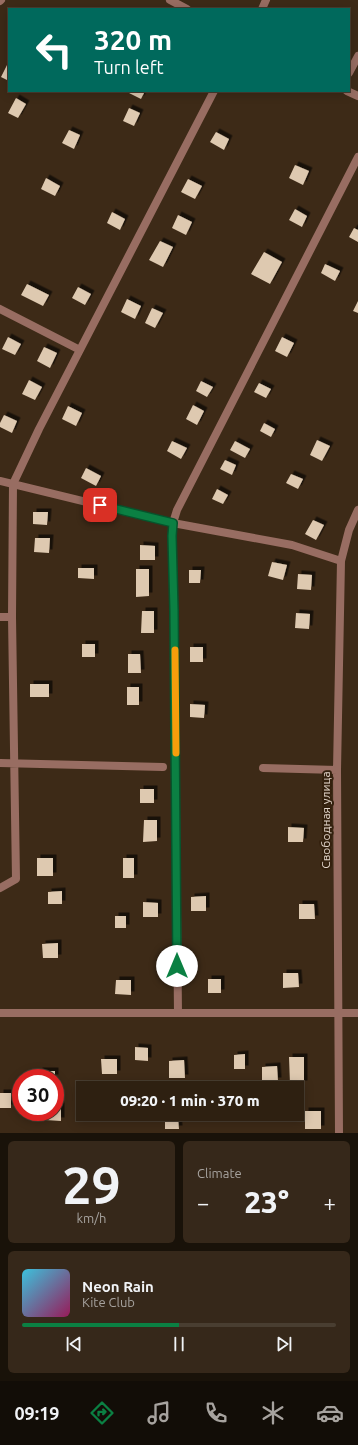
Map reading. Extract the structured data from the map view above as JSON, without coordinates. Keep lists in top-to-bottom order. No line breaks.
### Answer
{"streets":{"street":["Свободная улица"]},"page":{"turn":["320 m","Turn left"],"limit":"30","trip":"09:20 · 1 min · 370 m","tile":[["29","km/h"],"Climate"],"heat":["−","23°","+"],"song":["Neon Rain","Kite Club"],"tabs":"09:19"}}
